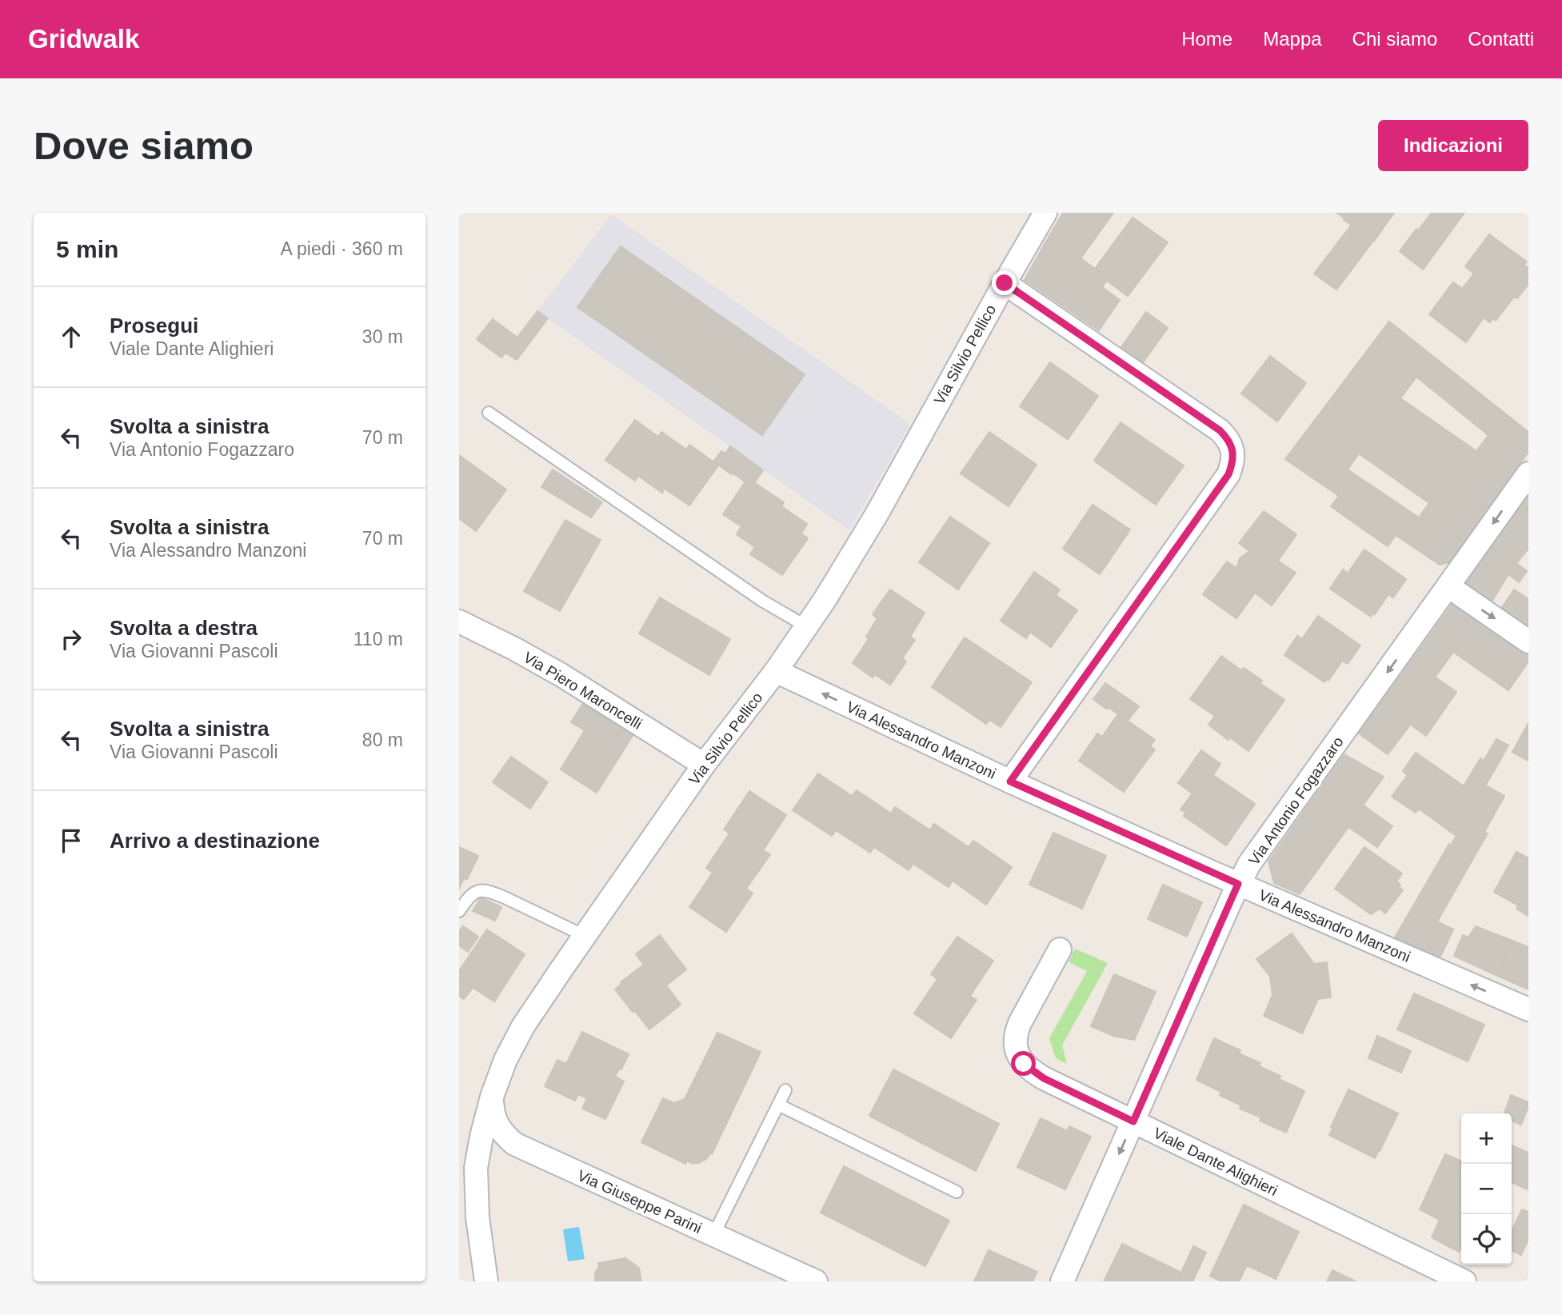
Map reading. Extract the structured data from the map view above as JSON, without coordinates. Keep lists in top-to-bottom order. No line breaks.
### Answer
{"streets":{"street":["Via Silvio Pellico","Via Piero Maroncelli","Via Alessandro Manzoni","Via Antonio Fogazzaro","Viale Dante Alighieri","Via Giuseppe Parini"]},"crossings":[["Via Silvio Pellico","Via Piero Maroncelli"],["Via Silvio Pellico","Via Alessandro Manzoni"],["Via Silvio Pellico","Via Giuseppe Parini"],["Via Alessandro Manzoni","Via Antonio Fogazzaro"],["Via Antonio Fogazzaro","Viale Dante Alighieri"]],"one_way":["Via Alessandro Manzoni","Via Antonio Fogazzaro"],"page":{"header":"Gridwalk","nav":["Home","Mappa","Chi siamo","Contatti"],"buttons":"Indicazioni","title":"Dove siamo","heading":["5 min","A piedi · 360 m"],"list":[["Prosegui","Viale Dante Alighieri","30 m"],["Svolta a sinistra","Via Antonio Fogazzaro","70 m"],["Svolta a sinistra","Via Alessandro Manzoni","70 m"],["Svolta a destra","Via Giovanni Pascoli","110 m"],["Svolta a sinistra","Via Giovanni Pascoli","80 m"],"Arrivo a destinazione"],"map_buttons":["+","−"]}}
